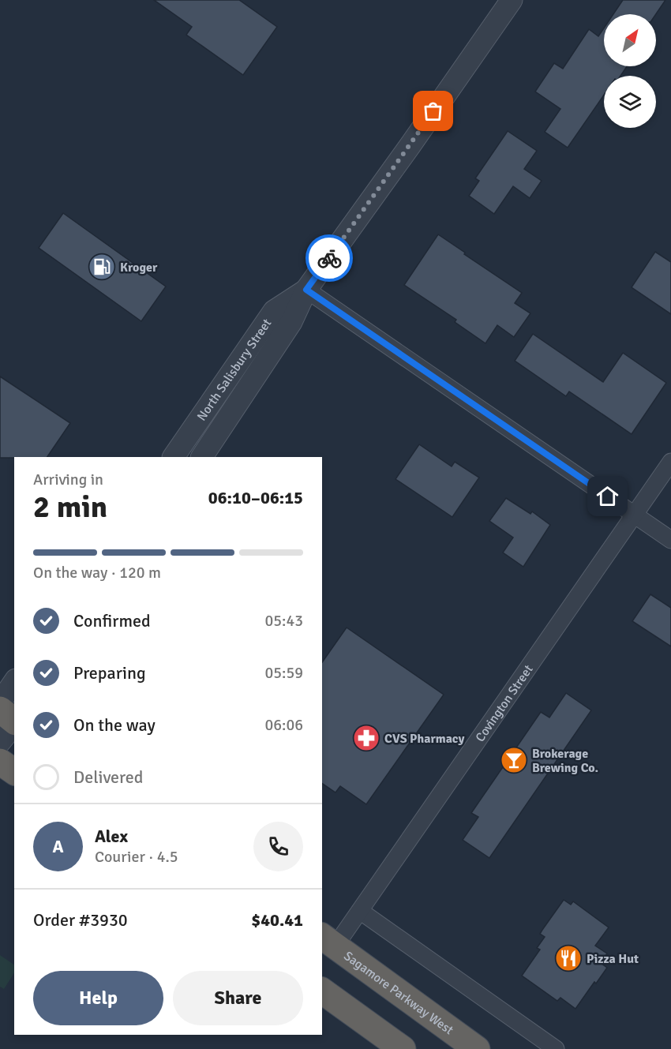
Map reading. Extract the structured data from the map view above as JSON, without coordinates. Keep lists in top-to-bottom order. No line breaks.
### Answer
{"streets":{"highway":["Sagamore Parkway West"],"street":["North Salisbury Street","Covington Street"]},"crossings":[["Covington Street","Sagamore Parkway West"]],"places":{"fuel station":["Kroger"],"pharmacy":["CVS Pharmacy"],"bar":["Brokerage Brewing Co."],"restaurant":["Pizza Hut"]},"north":"top right","page":{"heading":["2 min","Arriving in","06:10–06:15"],"panel":["Alex","Courier · 4.5","Order #3930","$40.41"],"bar":"On the way · 120 m","list":[["Confirmed","05:43"],["Preparing","05:59"],["On the way","06:06"],"Delivered"],"round":"A","buttons":["Help","Share"]}}
